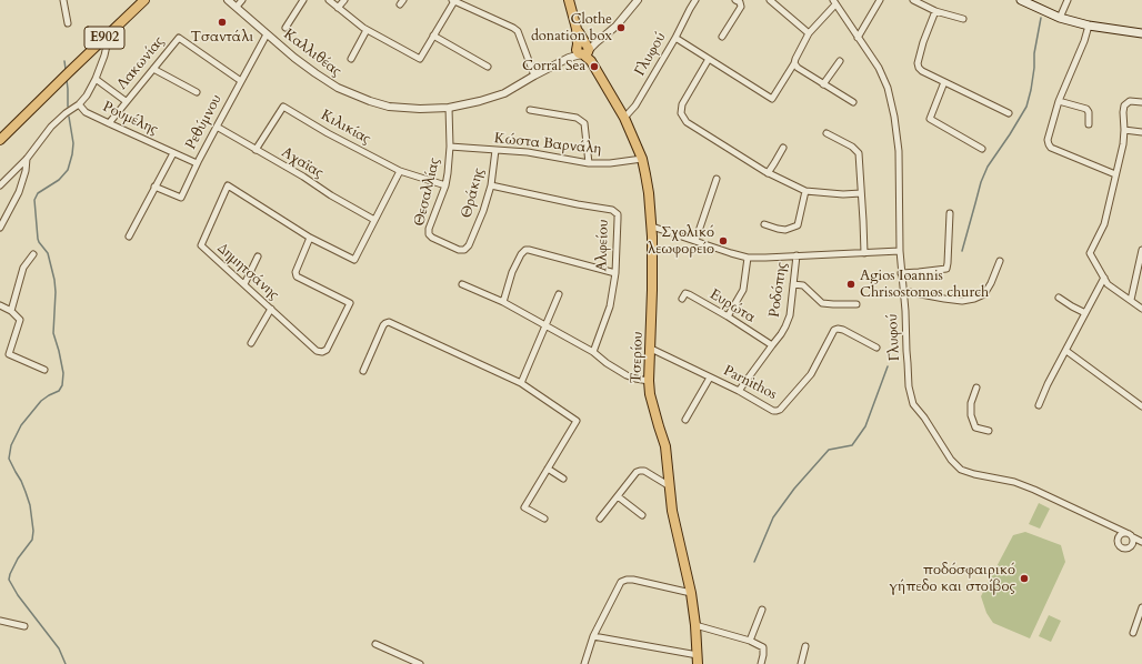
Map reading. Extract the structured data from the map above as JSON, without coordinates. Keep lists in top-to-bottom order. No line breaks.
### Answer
{"streets":{"main road":["E902","Τσερίου"],"street":["Καλλιθέας","Γλυφού","Λακωνίας","Ρουμέλης","Ρεθύμνου","Κιλικίας","Κώστα Βαρνάλη","Αχαϊας","Θεσαλλίας","Θράκης","Αλφείου","Δημητσάνης","Ροδόπης","Ευρώτα","Parnithos"]},"crossings":[["Καλλιθέας","Ρεθύμνου"],["Καλλιθέας","Θεσαλλίας"],["Καλλιθέας","Τσερίου"],["Γλυφού","Τσερίου"],["Λακωνίας","Ρουμέλης"],["Λακωνίας","Ρεθύμνου"],["Ρουμέλης","Ρεθύμνου"],["Ρεθύμνου","Αχαϊας"],["Κιλικίας","Αχαϊας"],["Κιλικίας","Θεσαλλίας"],["Κώστα Βαρνάλη","Θεσαλλίας"],["Κώστα Βαρνάλη","Θράκης"],["Κώστα Βαρνάλη","Τσερίου"],["Θεσαλλίας","Θράκης"],["Θράκης","Αλφείου"],["Ροδόπης","Ευρώτα"],["Ροδόπης","Parnithos"],["Τσερίου","Parnithos"]],"places":["Τσαντάλι","Clothe donation box","Corral Sea","Σχολικό λεωφορείο","Agios Ioannis Chrisostomos church","ποδόσφαιρικό γήπεδο και στοίβος"]}
